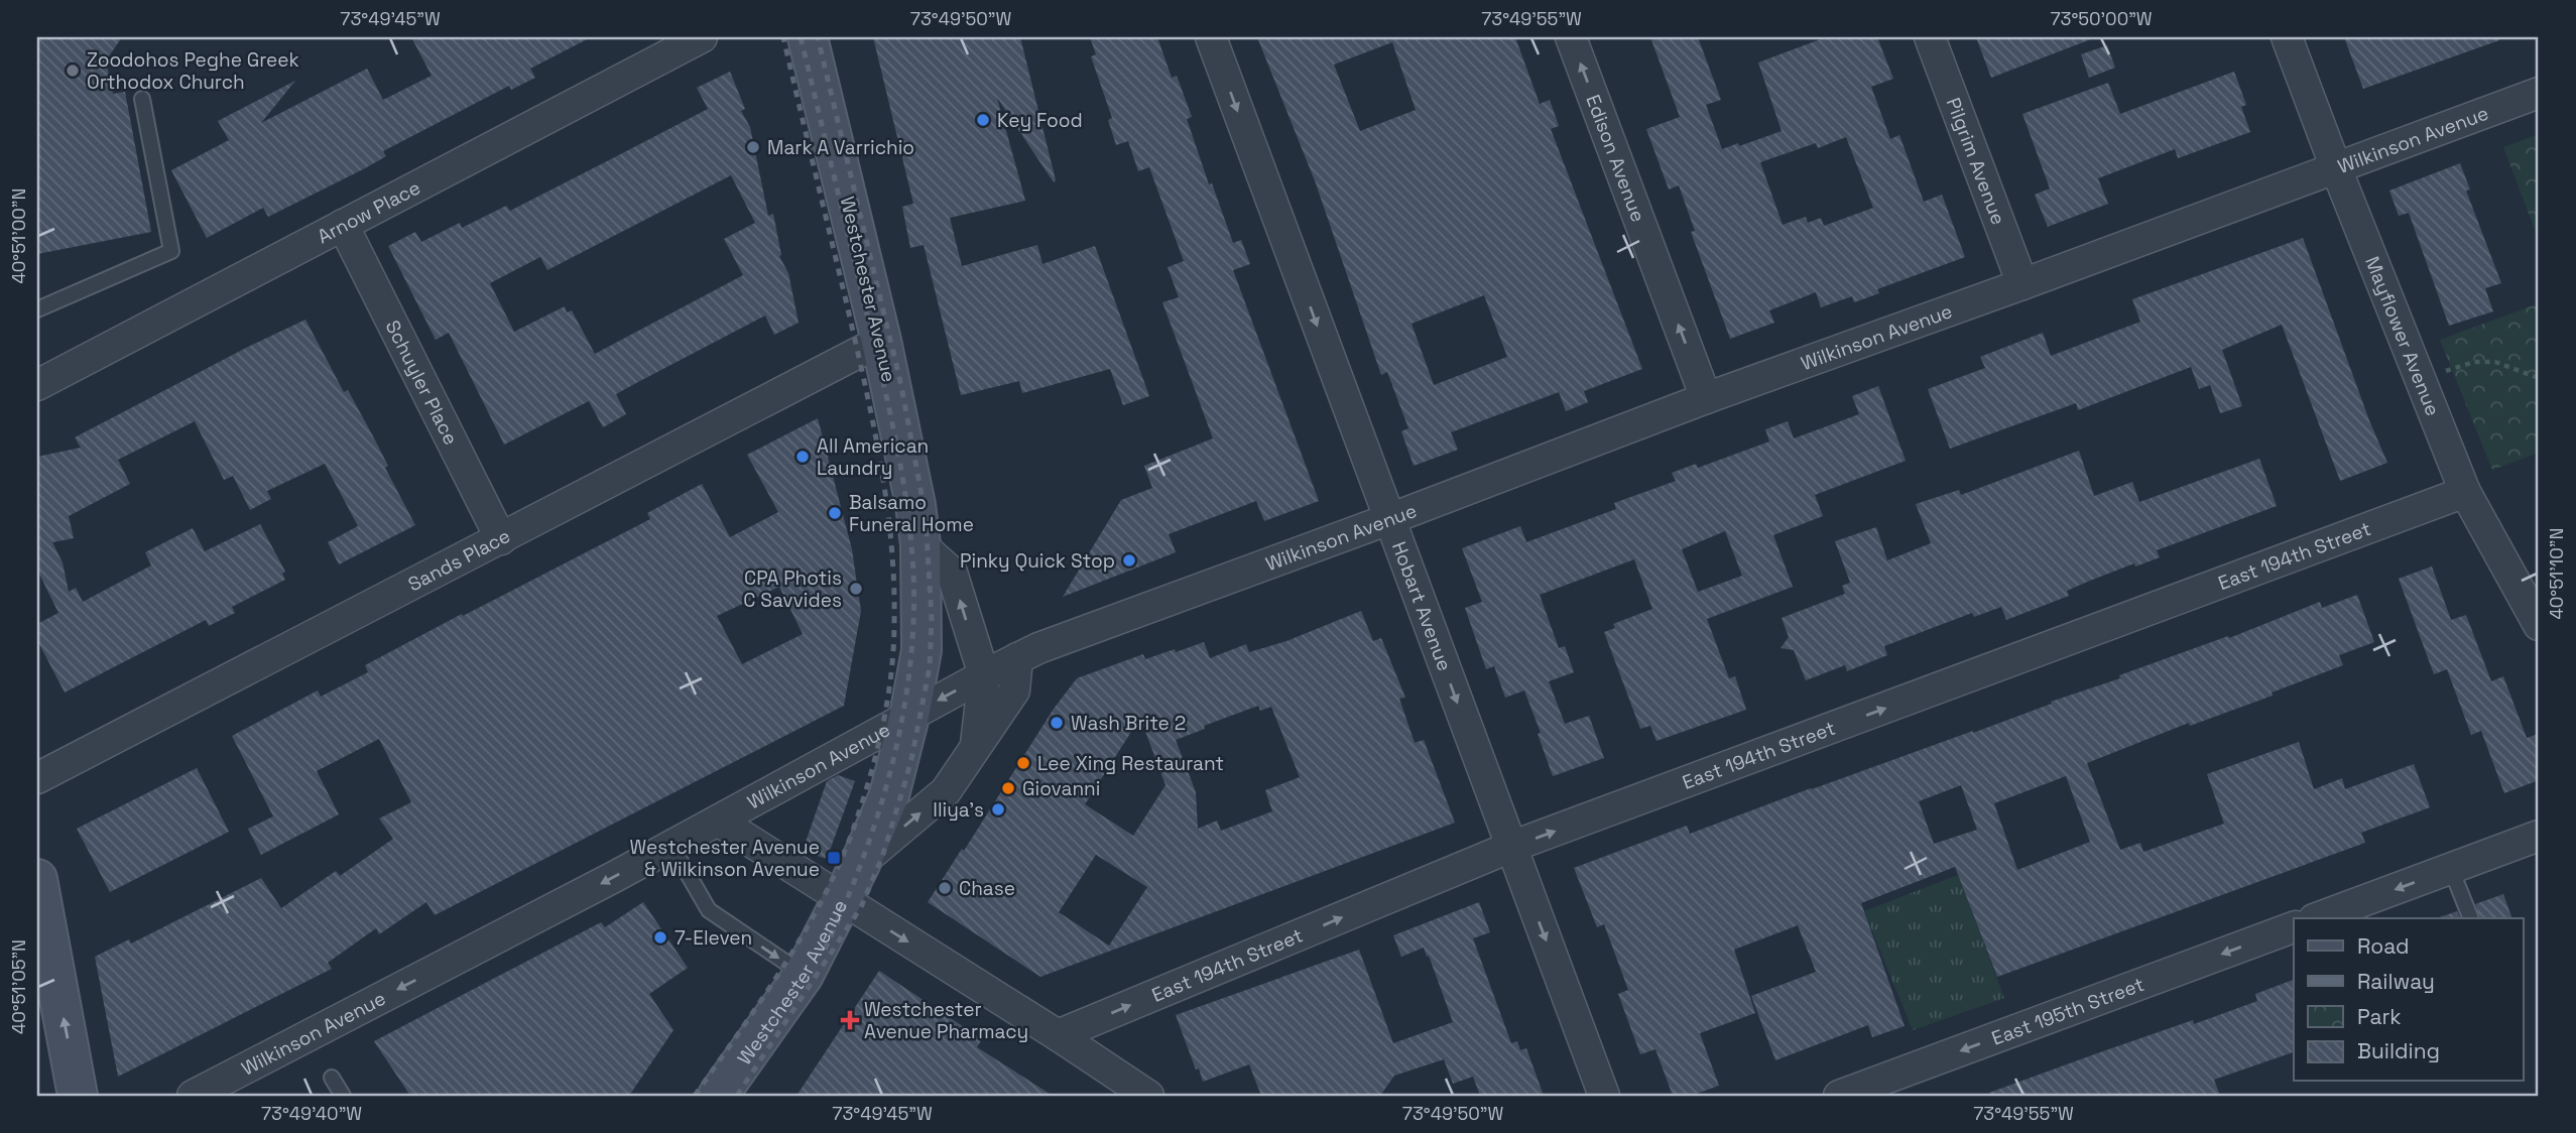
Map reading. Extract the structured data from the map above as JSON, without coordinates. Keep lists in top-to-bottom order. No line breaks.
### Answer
{"streets":{"main road":["Westchester Avenue"],"street":["Wilkinson Avenue","Edison Avenue","Pilgrim Avenue","Arnow Place","Mayflower Avenue","Schuyler Place","East 194th Street","Sands Place","Hobart Avenue","East 195th Street"]},"crossings":[["Wilkinson Avenue","Edison Avenue"],["Wilkinson Avenue","Pilgrim Avenue"],["Wilkinson Avenue","Westchester Avenue"],["Wilkinson Avenue","Mayflower Avenue"],["Wilkinson Avenue","Hobart Avenue"],["Arnow Place","Schuyler Place"],["Westchester Avenue","Sands Place"],["Mayflower Avenue","East 194th Street"],["Schuyler Place","Sands Place"],["East 194th Street","Hobart Avenue"]],"one_way":["Edison Avenue","East 194th Street","Hobart Avenue","East 195th Street"],"places":{"other":["Zoodohos Peghe Greek Orthodox Church","Key Food","Mark A Varrichio","All American Laundry","Balsamo Funeral Home","Pinky Quick Stop","CPA Photis C Savvides","Wash Brite 2","Lee Xing Restaurant","Giovanni","Iliya's","Chase","7-Eleven"],"transit":["Westchester Avenue & Wilkinson Avenue"],"health":["Westchester Avenue Pharmacy"]},"legend":["Road","Railway","Park","Building"],"coordinates":["73°49'45\"W","73°49'50\"W","73°49'55\"W","73°50'00\"W","40°51'00\"N","40°51'10\"N","40°51'05\"N","73°49'40\"W"]}
